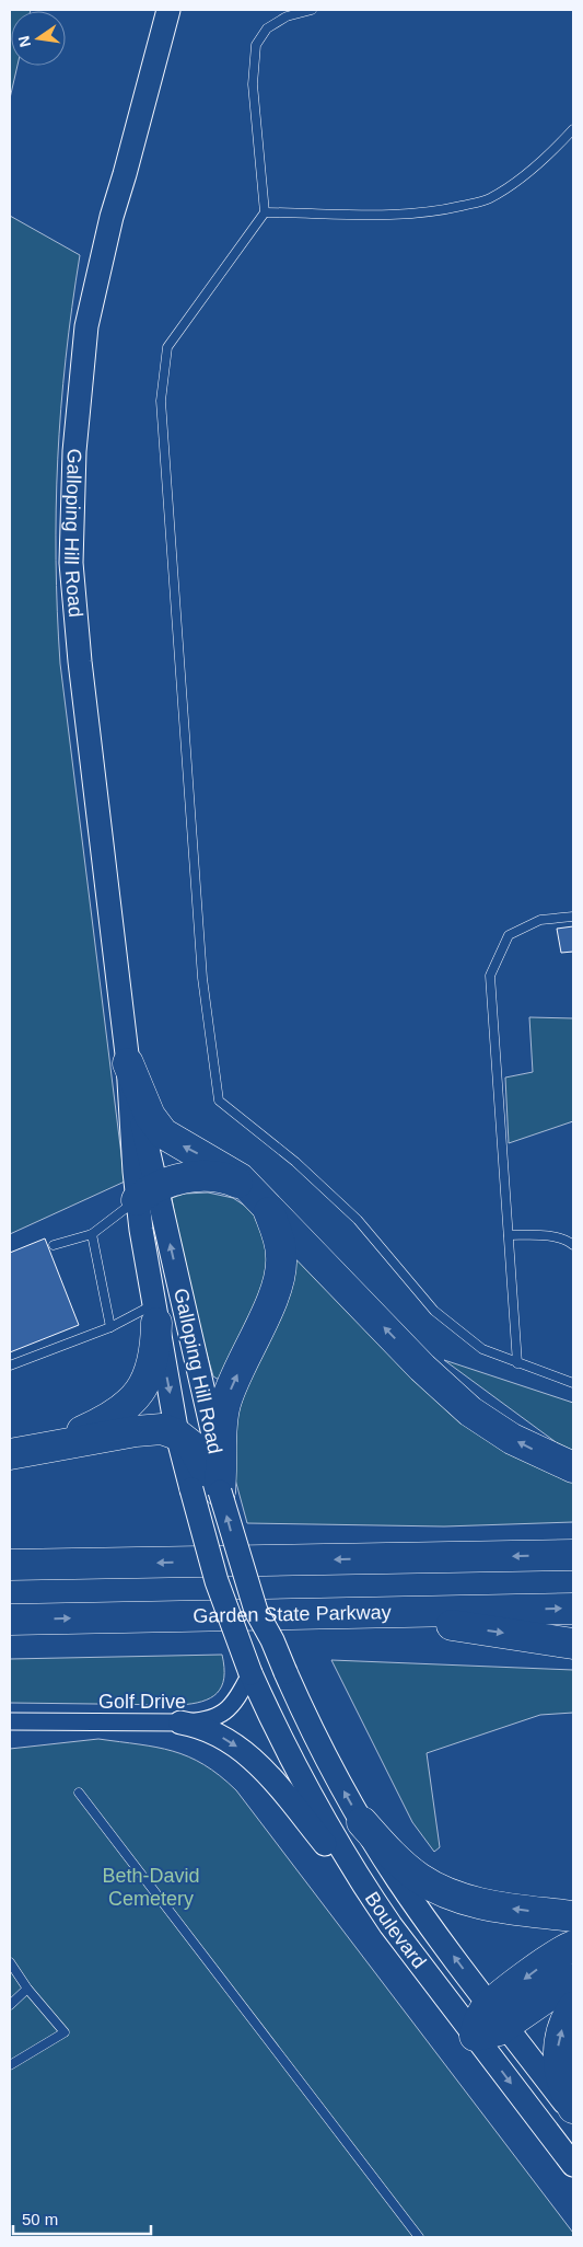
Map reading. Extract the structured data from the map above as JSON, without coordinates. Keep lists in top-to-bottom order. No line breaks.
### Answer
{"streets":{"highway":["Garden State Parkway"],"main road":["Galloping Hill Road","Boulevard"],"street":["Golf Drive"]},"crossings":[["Galloping Hill Road","Golf Drive"],["Galloping Hill Road","Boulevard"],["Golf Drive","Boulevard"]],"parks":["Beth-David Cemetery"],"scale_bar":"50 m","north":"left"}
